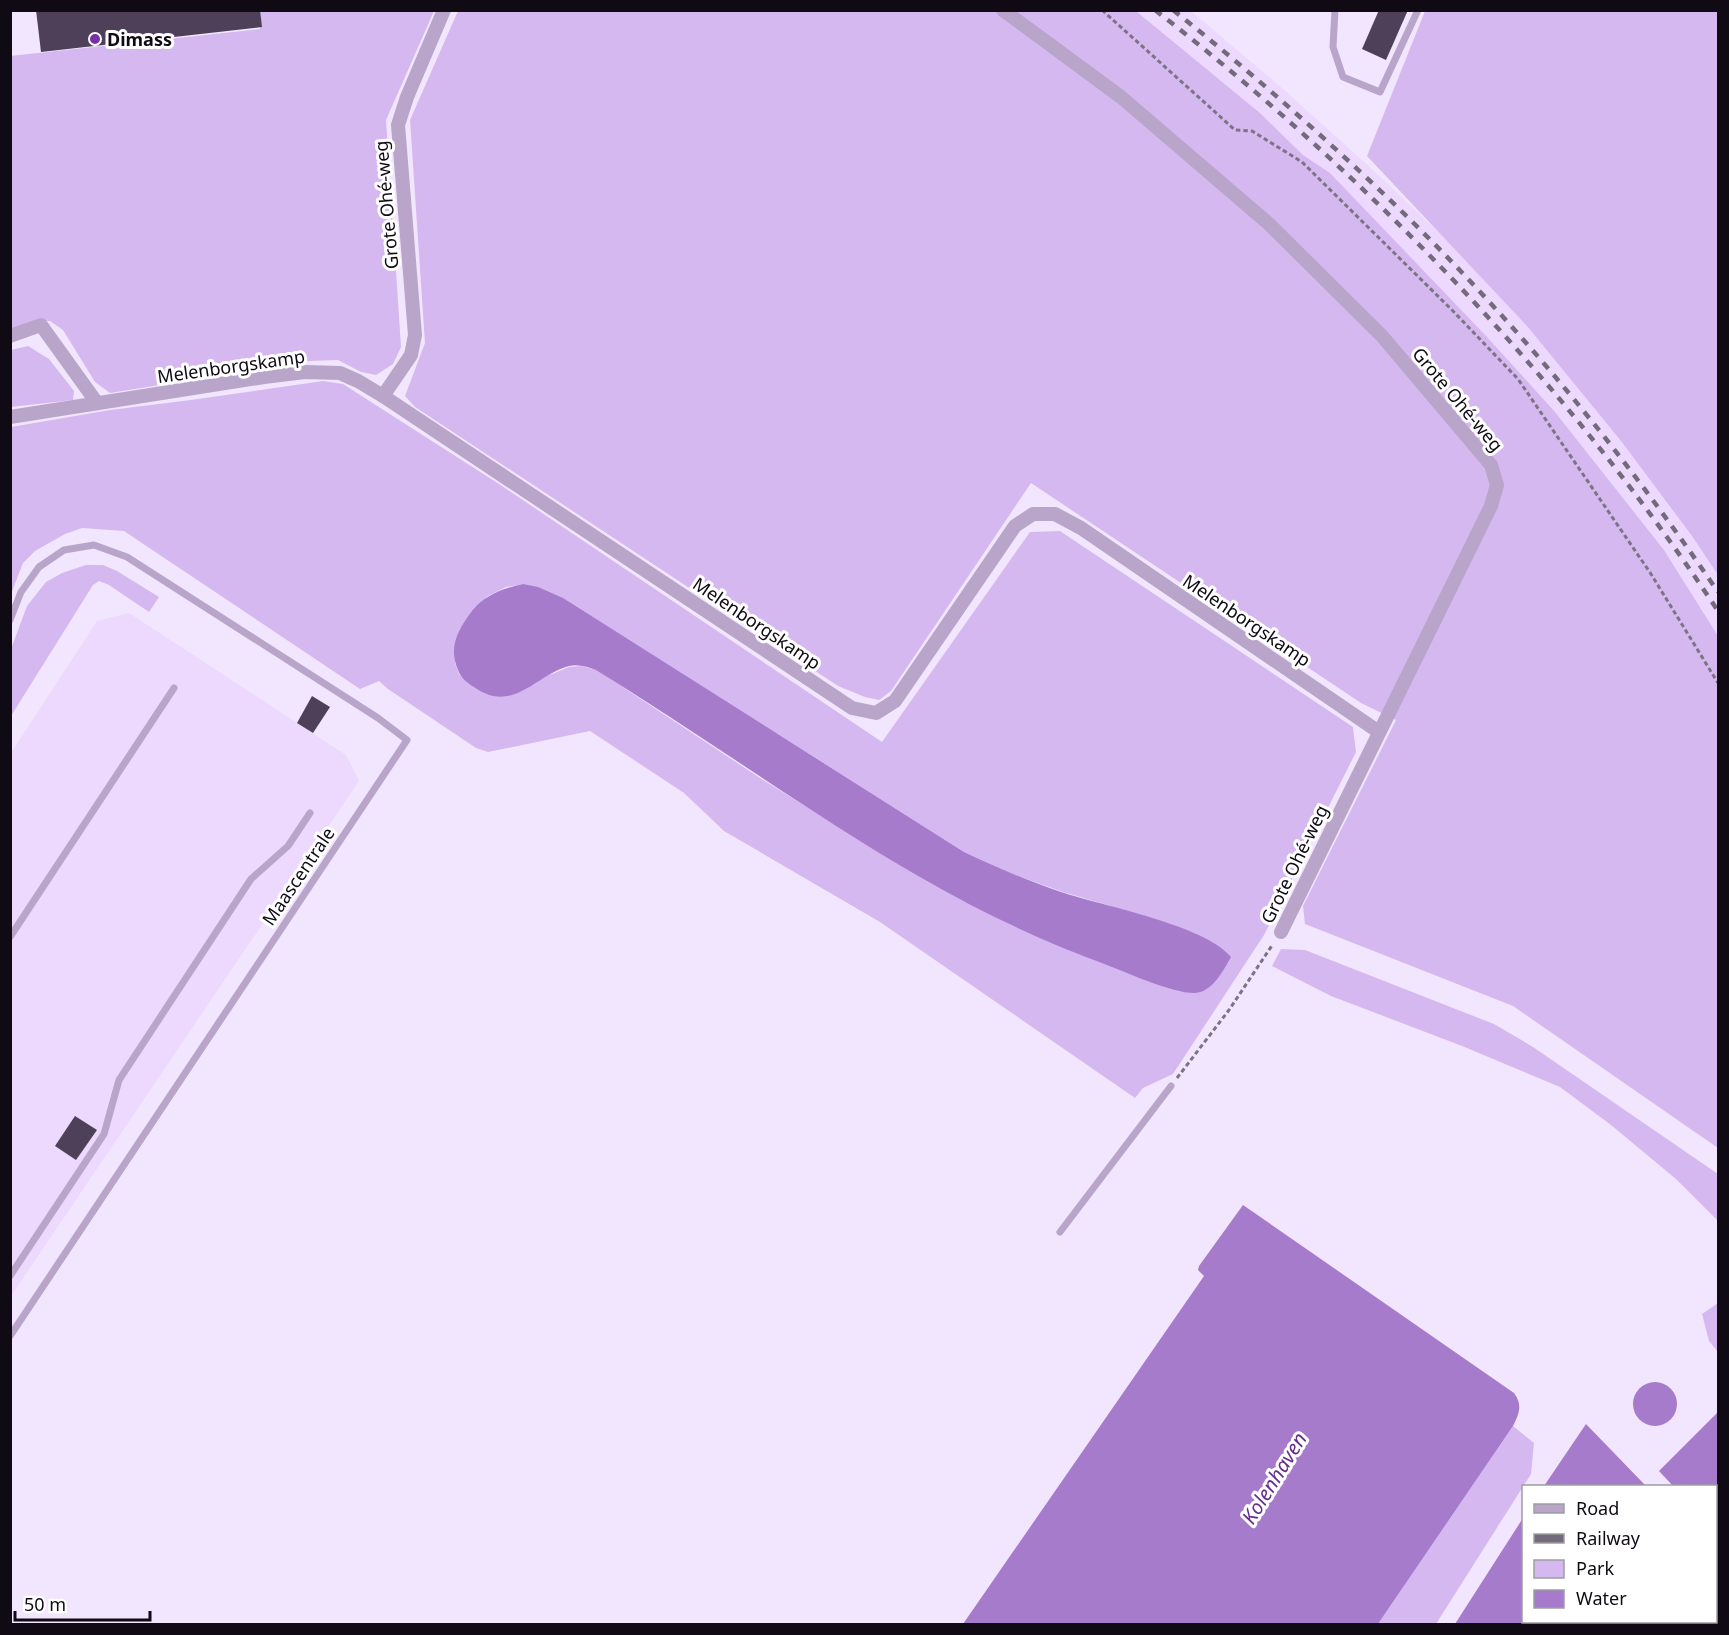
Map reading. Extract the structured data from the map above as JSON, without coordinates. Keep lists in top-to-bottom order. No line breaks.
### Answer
{"streets":{"street":["Grote Ohé-weg","Melenborgskamp"],"lane":["Maascentrale"]},"crossings":[["Grote Ohé-weg","Melenborgskamp"]],"water":["Kolenhaven"],"places":["Dimass"],"legend":["Road","Railway","Park","Water"],"scale_bar":"50 m"}
